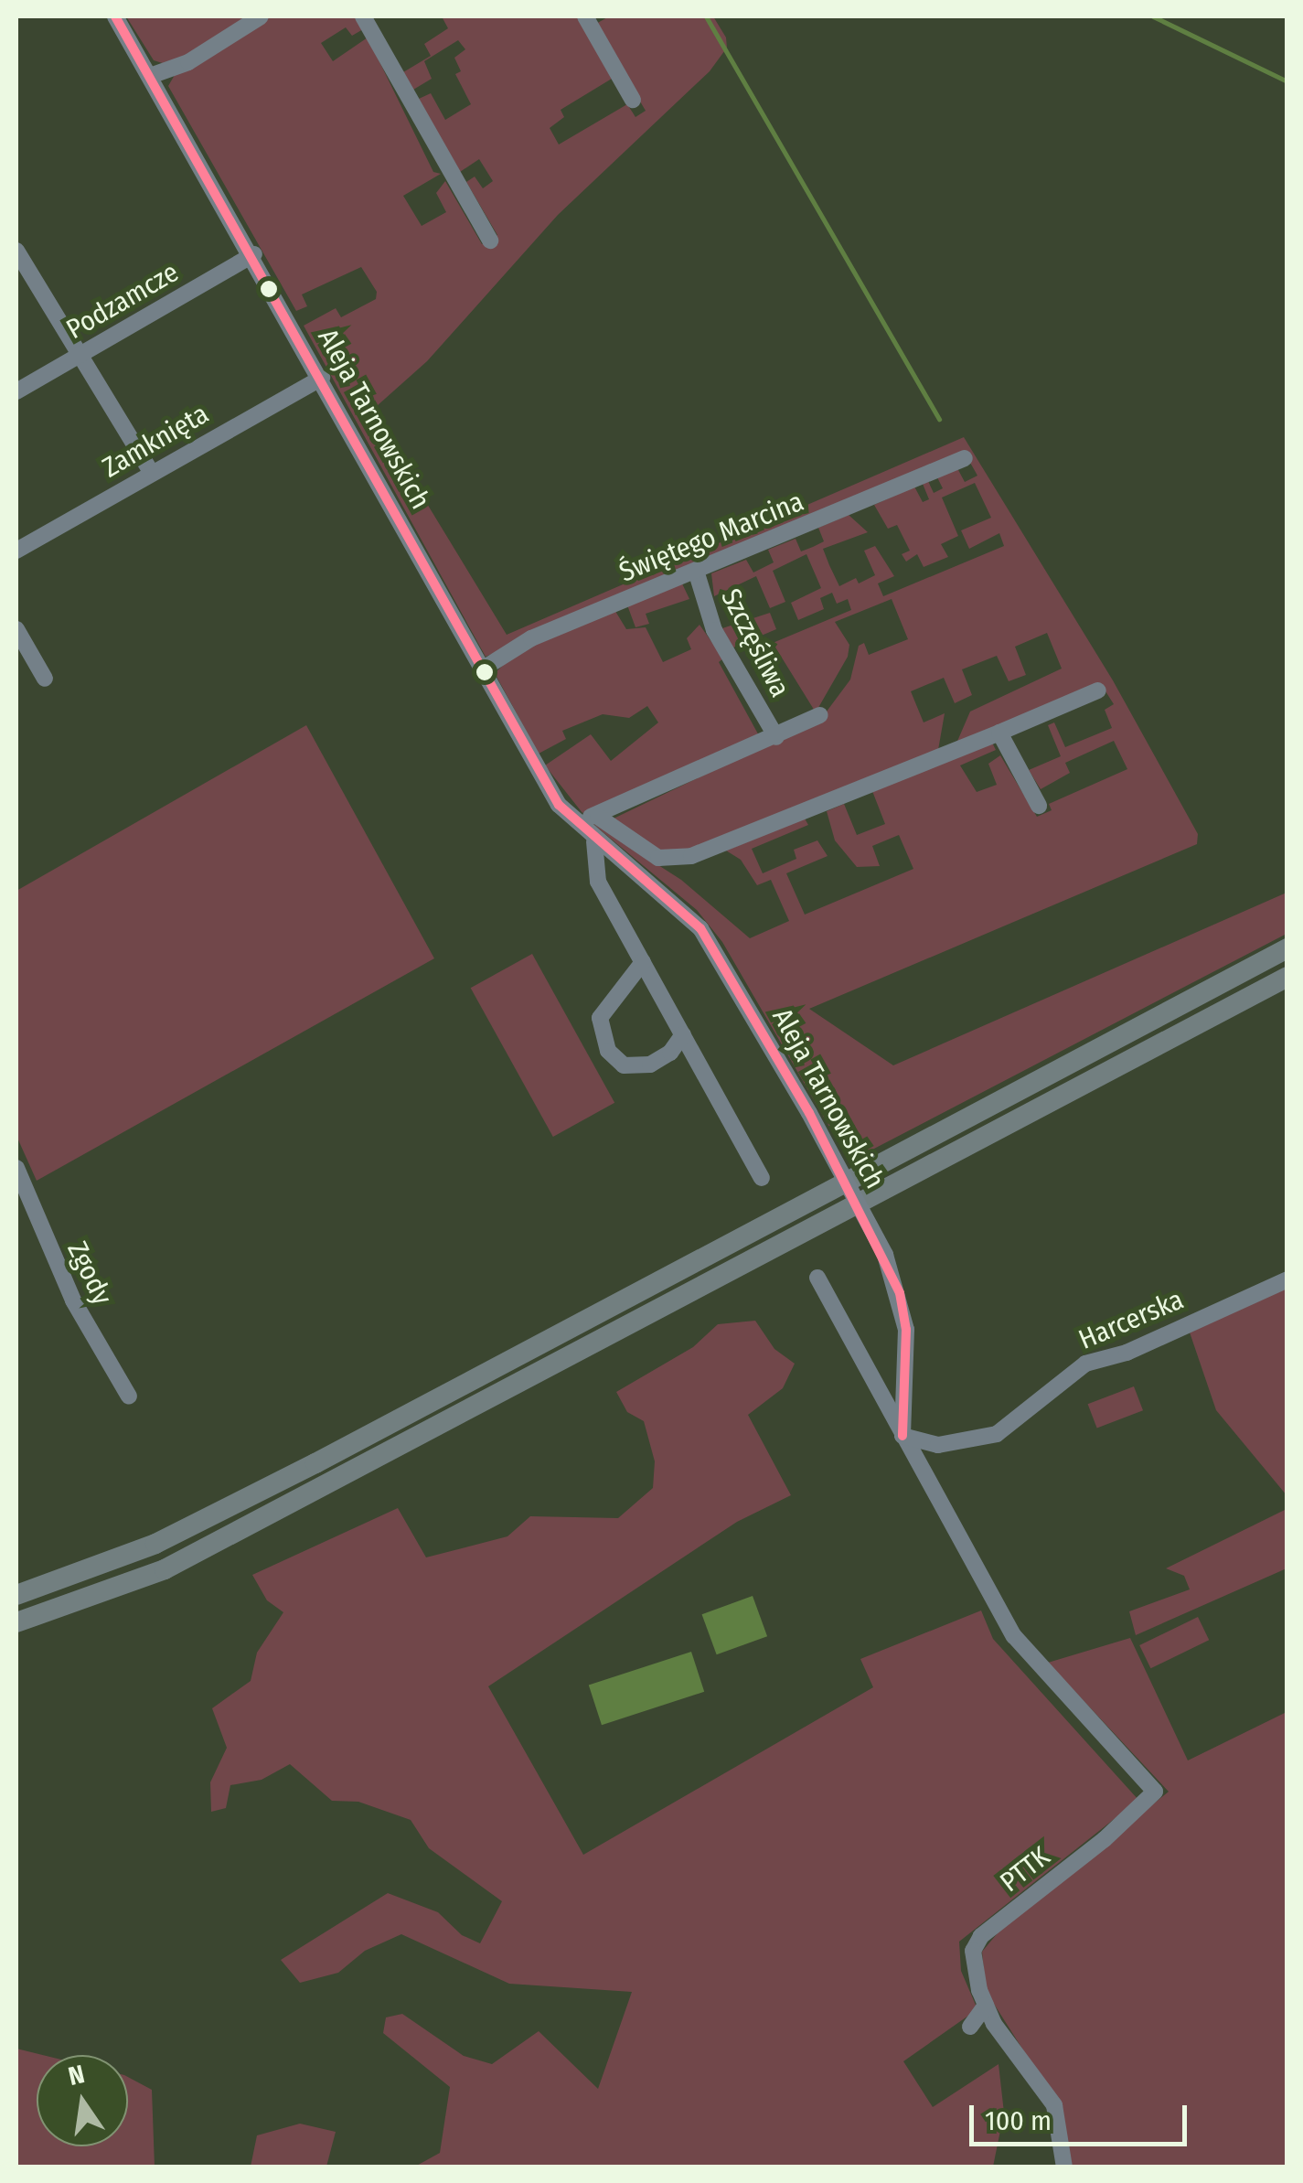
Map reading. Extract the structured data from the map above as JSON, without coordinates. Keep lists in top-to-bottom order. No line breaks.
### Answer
{"streets":{"street":["Podzamcze","Aleja Tarnowskich","Zamknięta","Świętego Marcina","Szczęśliwa","Zgody","Harcerska","PTTK"]},"crossings":[["Podzamcze","Aleja Tarnowskich"],["Aleja Tarnowskich","Zamknięta"],["Aleja Tarnowskich","Świętego Marcina"],["Aleja Tarnowskich","Harcerska"],["Aleja Tarnowskich","PTTK"],["Świętego Marcina","Szczęśliwa"],["Harcerska","PTTK"]],"scale_bar":"100 m","north":"top"}
